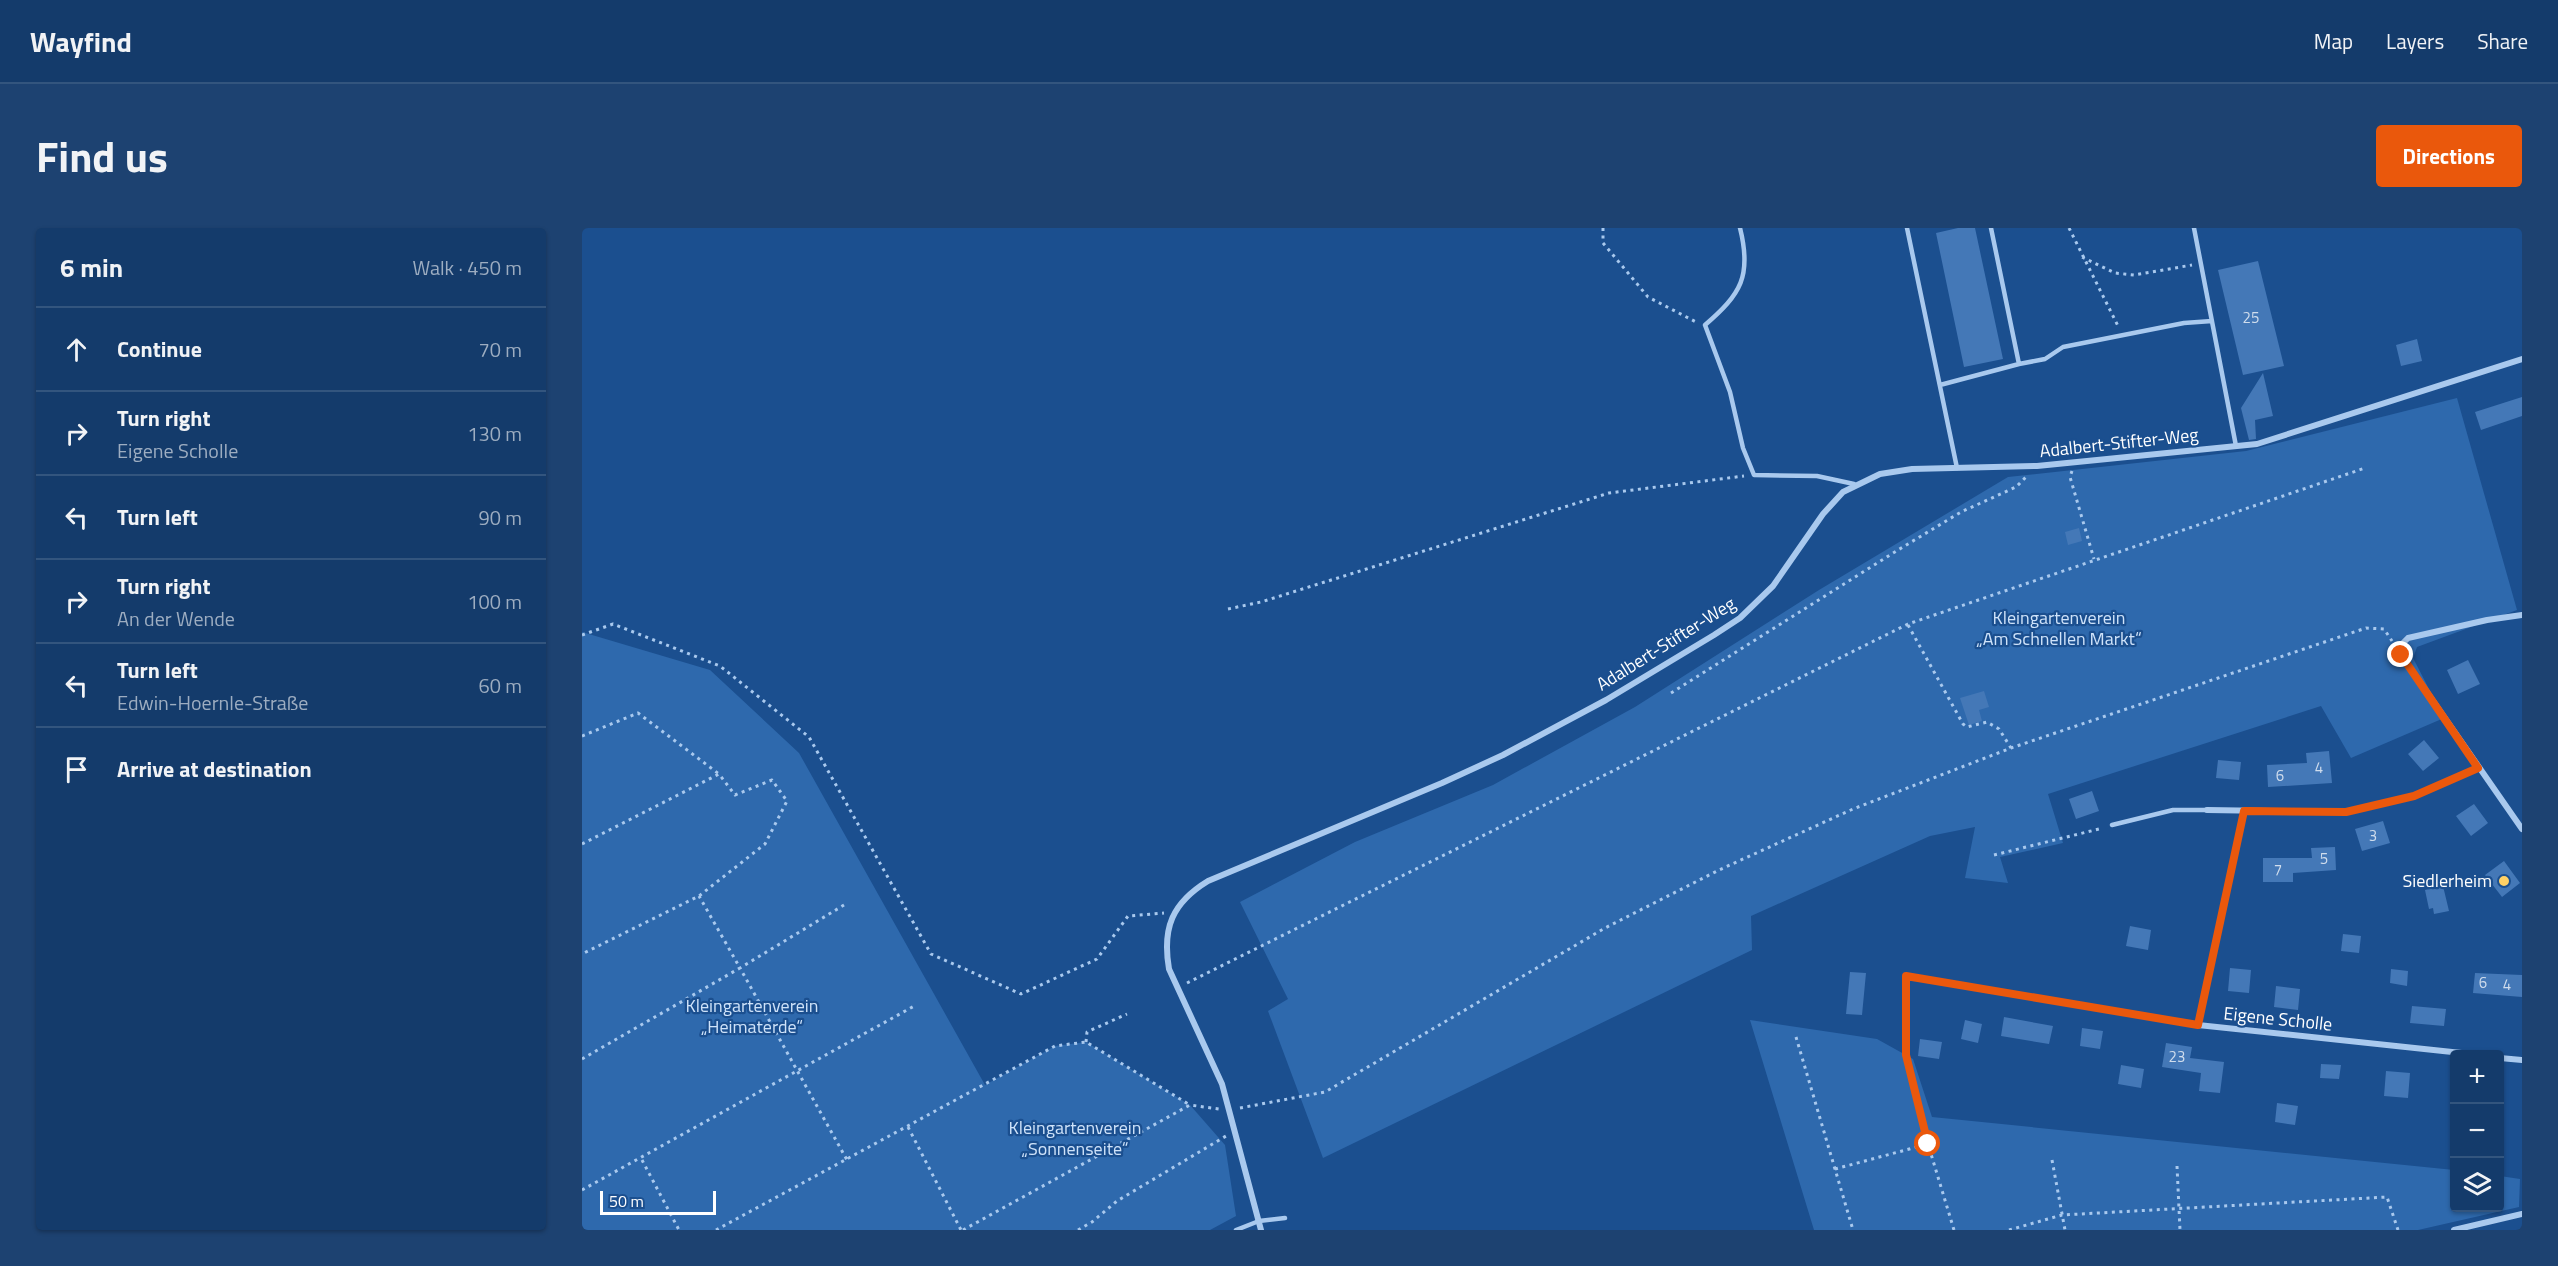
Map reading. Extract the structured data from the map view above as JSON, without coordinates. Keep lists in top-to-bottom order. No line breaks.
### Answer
{"streets":{"street":["Adalbert-Stifter-Weg","Eigene Scholle"]},"parks":["Kleingartenverein „Am Schnellen Markt“","Kleingartenverein „Heimaterde“","Kleingartenverein „Sonnenseite“"],"places":["Siedlerheim"],"house_numbers":["25","4","6","3","5","7","6","4","23"],"scale_bar":"50 m","page":{"header":"Wayfind","nav":["Map","Layers","Share"],"title":"Find us","buttons":"Directions","heading":["6 min","Walk · 450 m"],"list":[["Continue","70 m"],["Turn right","Eigene Scholle","130 m"],["Turn left","90 m"],["Turn right","An der Wende","100 m"],["Turn left","Edwin-Hoernle-Straße","60 m"],"Arrive at destination"],"map_buttons":["+","−"],"scale":"50 m"}}
